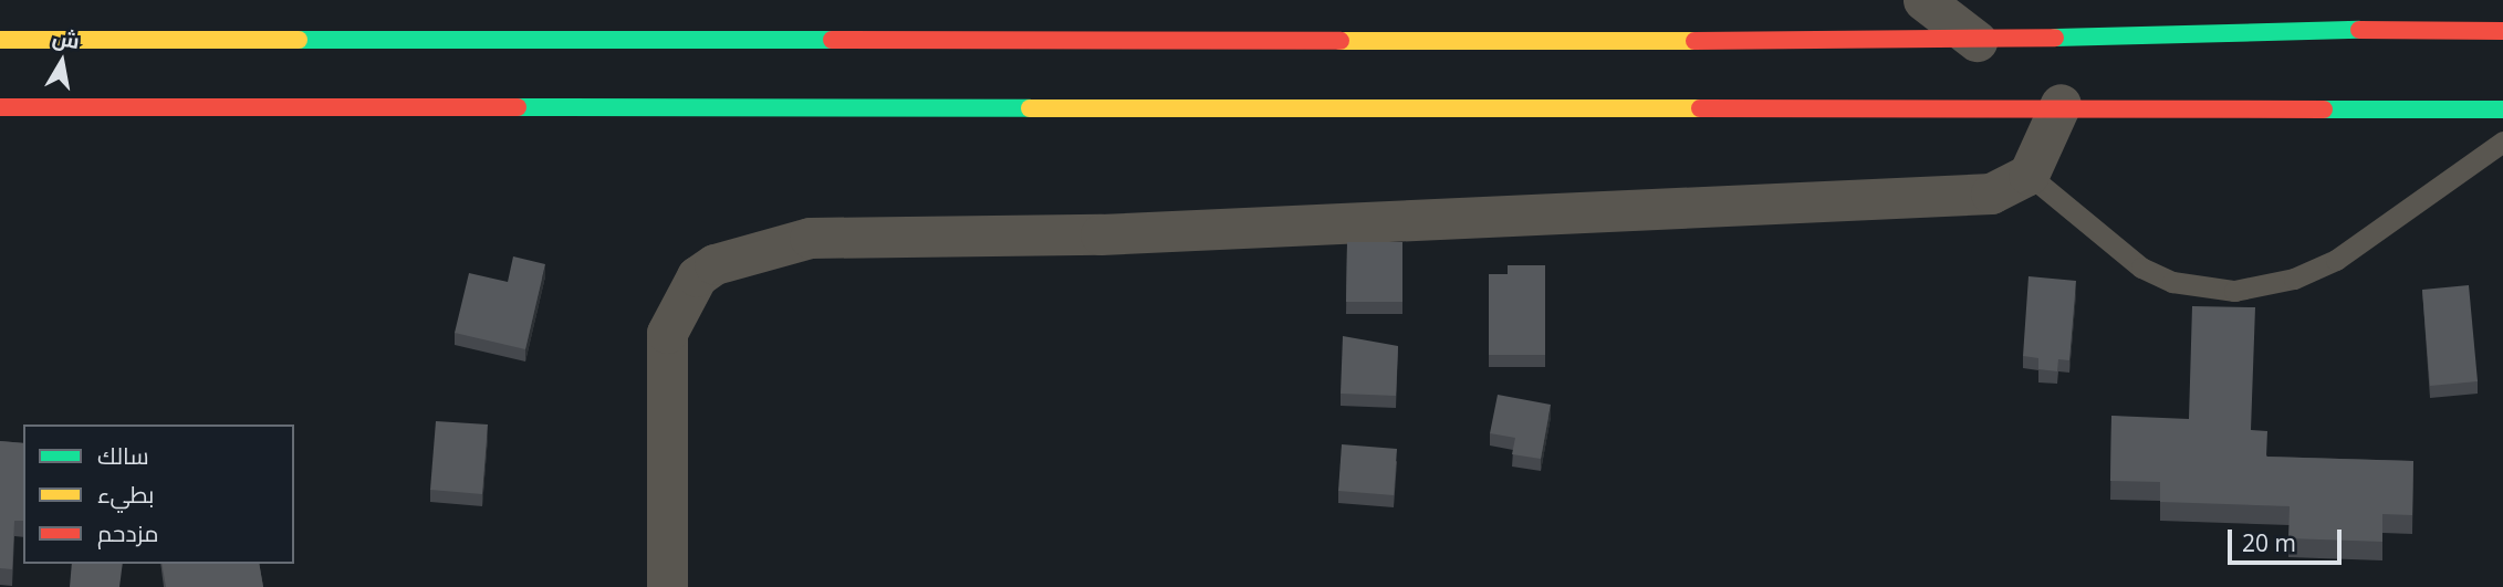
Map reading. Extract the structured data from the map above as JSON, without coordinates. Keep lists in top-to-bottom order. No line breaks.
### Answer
{"legend":["سالك","بطيء","مزدحم"],"scale_bar":"20 m","north":"top"}
